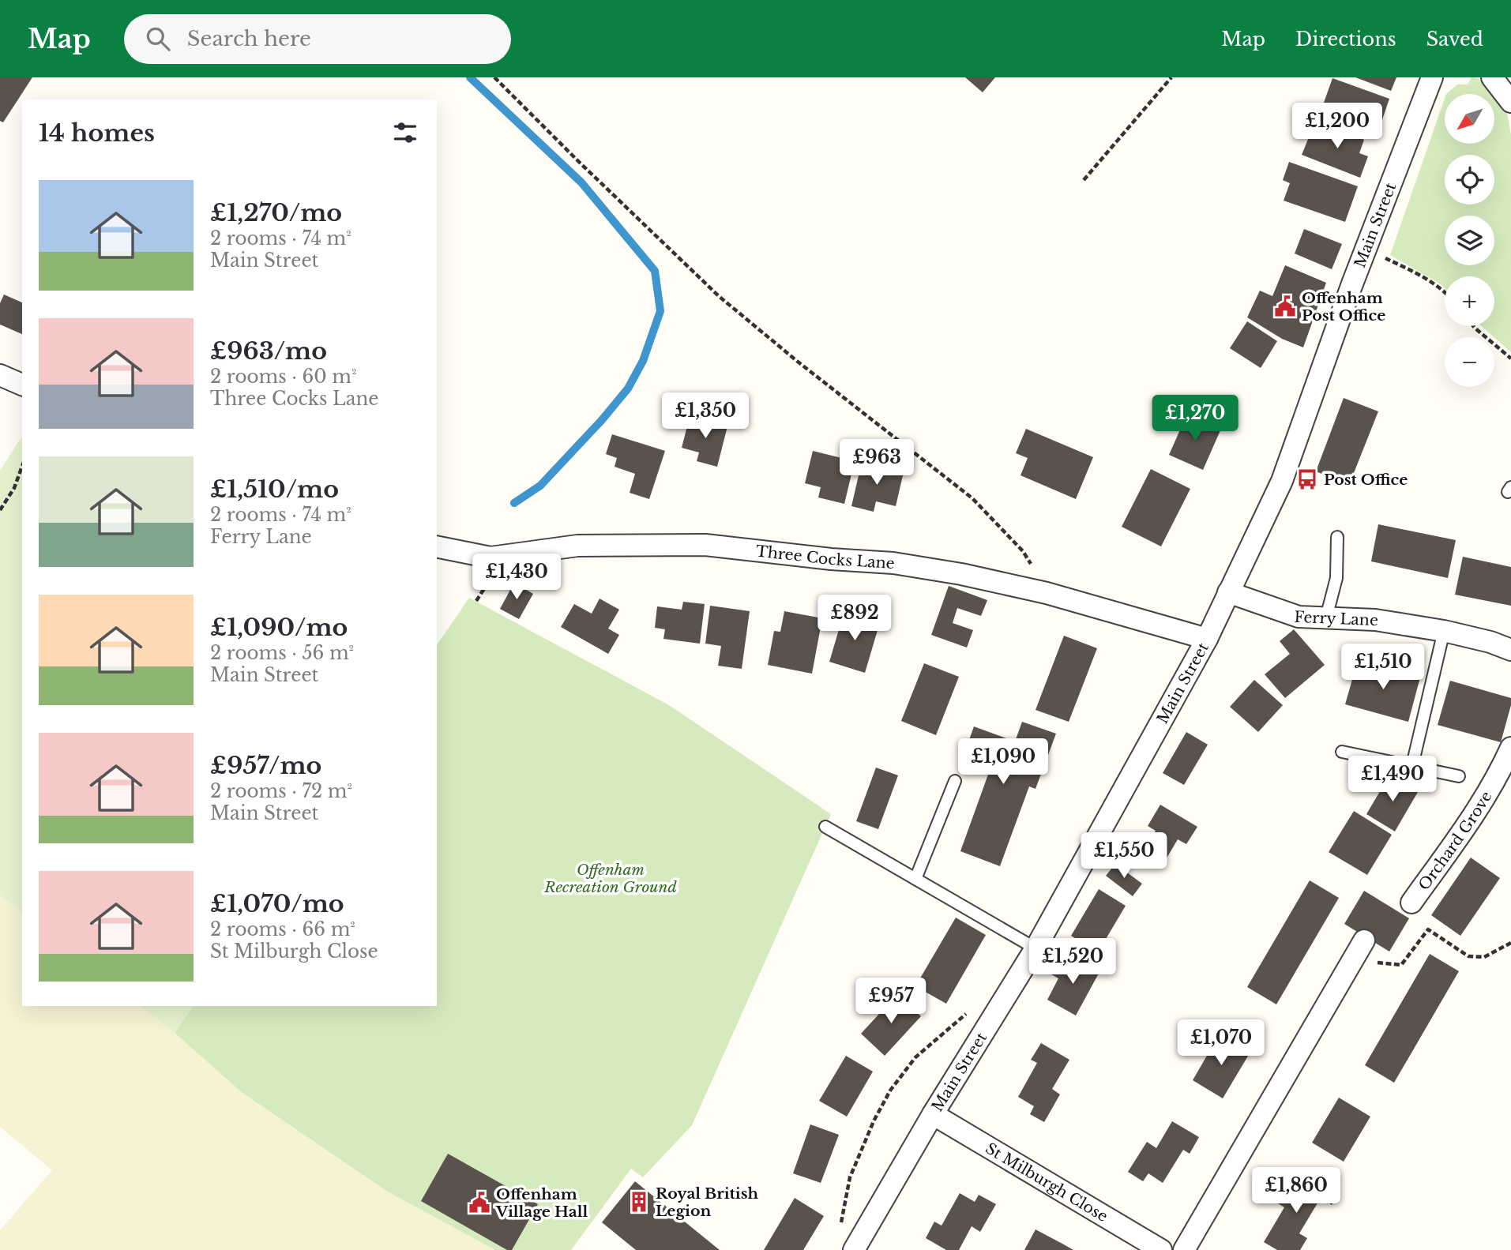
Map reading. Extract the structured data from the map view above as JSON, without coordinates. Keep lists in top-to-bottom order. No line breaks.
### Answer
{"streets":{"street":["Main Street","Three Cocks Lane","Ferry Lane","Orchard Grove","St Milburgh Close"]},"crossings":[["Main Street","Three Cocks Lane"],["Main Street","Ferry Lane"],["Main Street","St Milburgh Close"]],"parks":["Offenham Recreation Ground"],"places":{"public building":["Offenham Post Office","Offenham Village Hall"],"bus stop":["Post Office"],"building":["Royal British Legion"]},"north":"bottom left","page":{"header":"Map","search":"Search here","nav":["Map","Directions","Saved"],"map_buttons":["+","−"],"heading":"14 homes","price":["£1,200","£1,350","£1,270","£963","£1,430","£892","£1,510","£1,090","£1,490","£1,550","£1,520","£957","£1,070","£1,860"],"list":[{"name":"£1,270/mo","note":"2 rooms · 74 m² · Main Street"},{"name":"£963/mo","note":"2 rooms · 60 m² · Three Cocks Lane"},{"name":"£1,510/mo","note":"2 rooms · 74 m² · Ferry Lane"},{"name":"£1,090/mo","note":"2 rooms · 56 m² · Main Street"},{"name":"£957/mo","note":"2 rooms · 72 m² · Main Street"},{"name":"£1,070/mo","note":"2 rooms · 66 m² · St Milburgh Close"}]}}
